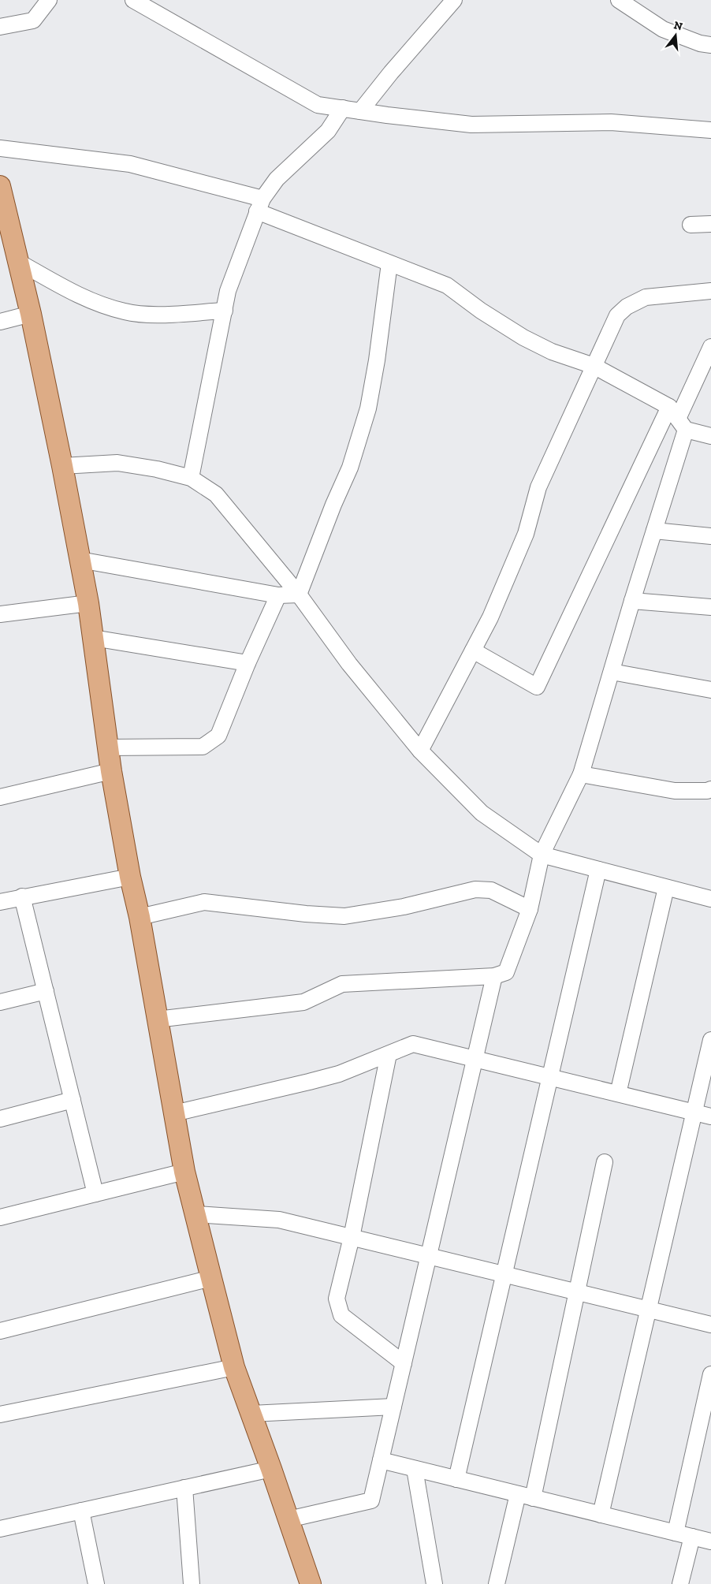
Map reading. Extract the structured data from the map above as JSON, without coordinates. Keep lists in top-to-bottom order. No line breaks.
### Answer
{"north":"top"}
